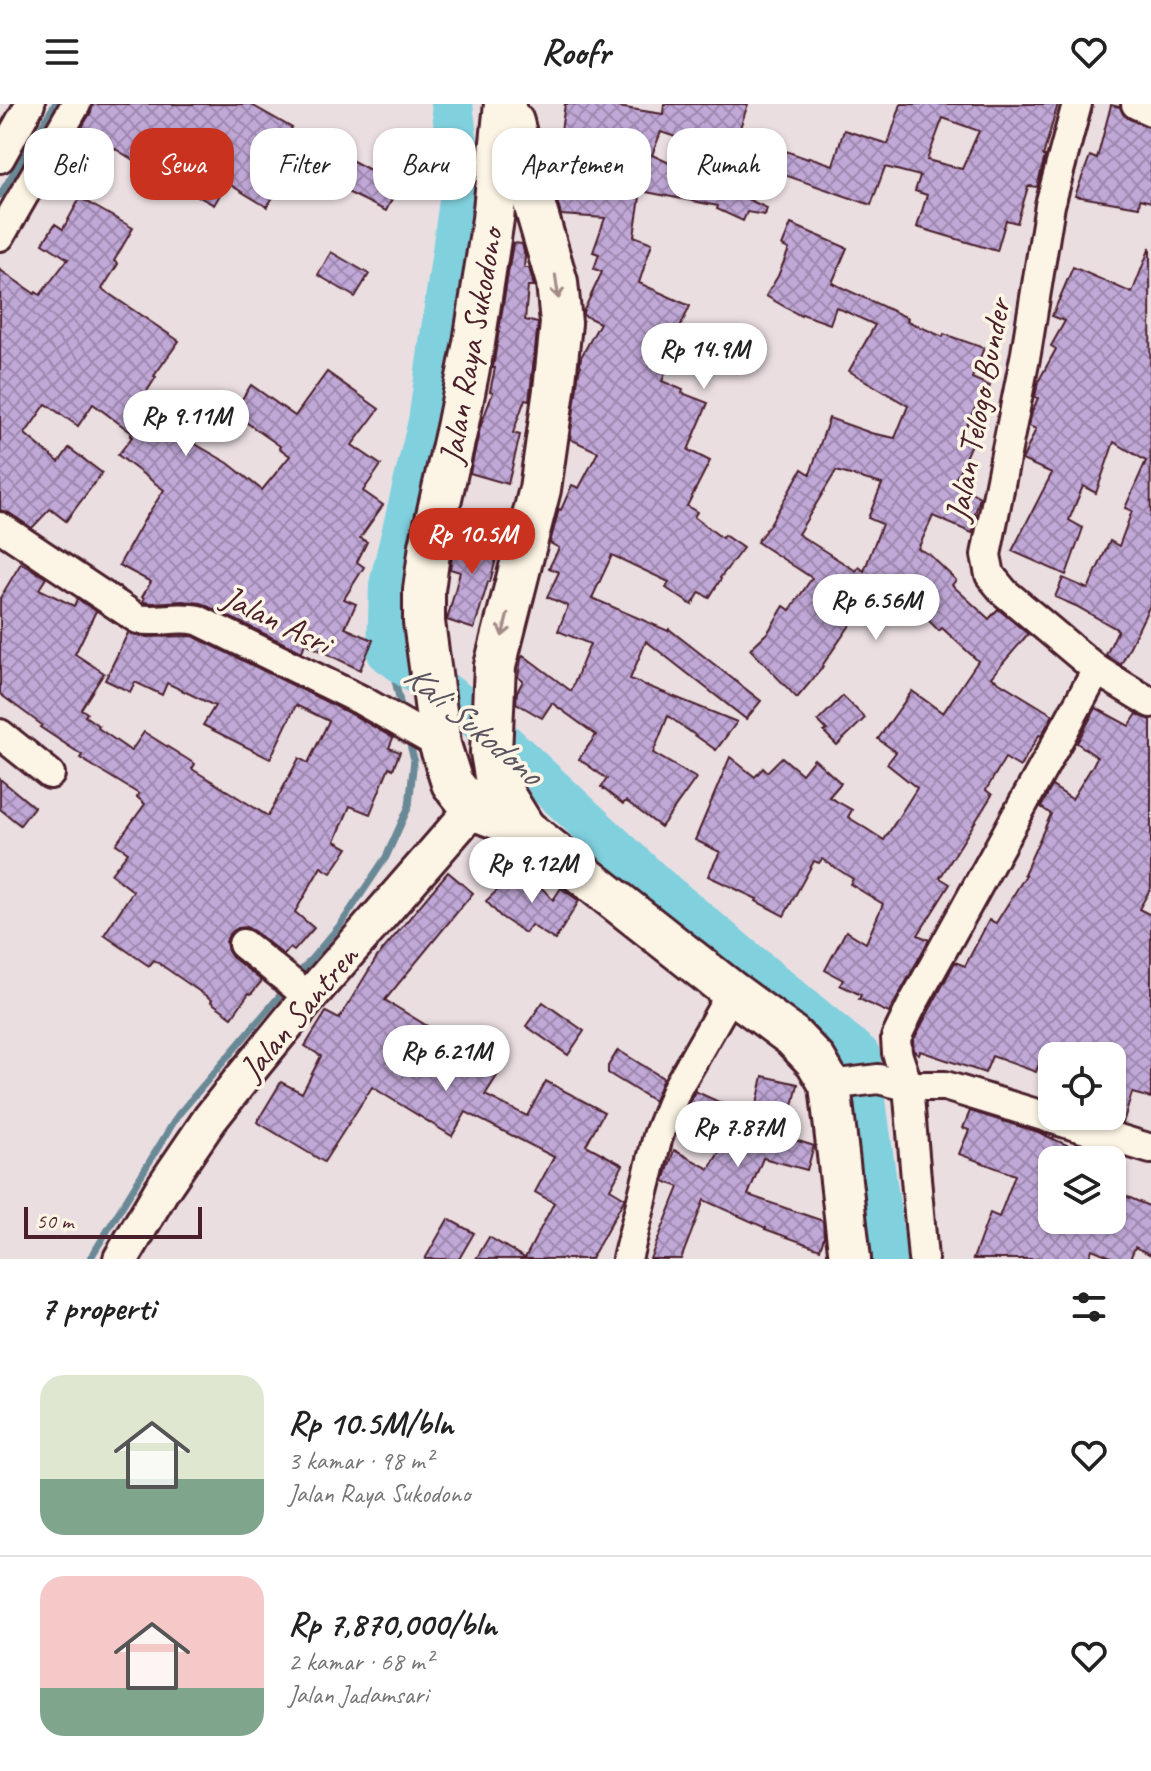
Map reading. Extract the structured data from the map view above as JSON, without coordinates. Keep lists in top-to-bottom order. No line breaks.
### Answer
{"streets":{"main road":["Jalan Raya Sukodono"],"street":["Jalan Telogo Bunder","Jalan Asri","Jalan Santren"]},"crossings":[["Jalan Raya Sukodono","Jalan Asri"],["Jalan Raya Sukodono","Jalan Santren"]],"water":["Kali Sukodono"],"scale_bar":"50 m","page":{"header":"Roofr","chip":["Beli","Sewa","Filter","Baru","Apartemen","Rumah"],"price":["Rp 14.9M","Rp 9.11M","Rp 10.5M","Rp 6.56M","Rp 9.12M","Rp 6.21M","Rp 7.87M"],"scale":"50 m","heading":"7 properti","list":[{"name":"Rp 10.5M/bln","note":"3 kamar · 98 m² · Jalan Raya Sukodono"},{"name":"Rp 7,870,000/bln","note":"2 kamar · 68 m² · Jalan Jadamsari"}]}}
